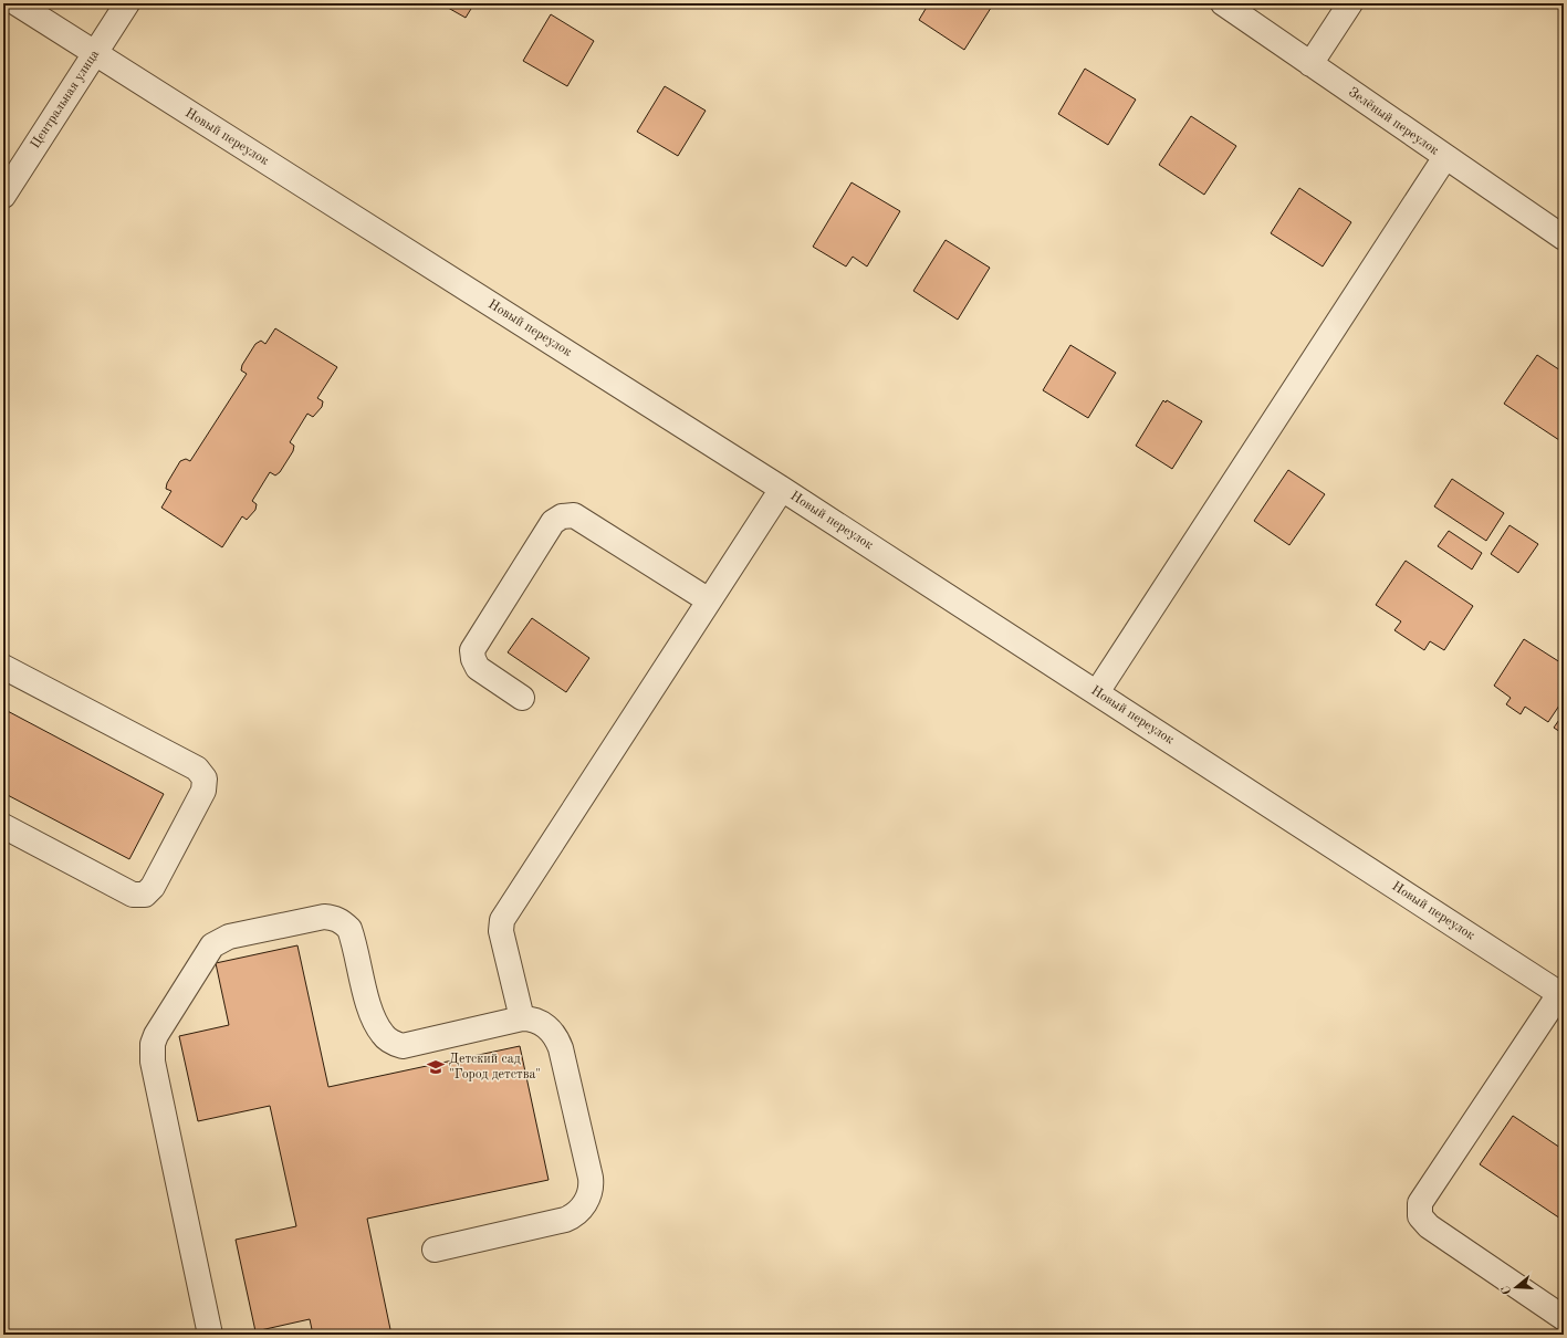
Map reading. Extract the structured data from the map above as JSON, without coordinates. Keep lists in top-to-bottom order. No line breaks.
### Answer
{"streets":{"street":["Центральная улица","Зелёный переулок","Новый переулок"]},"crossings":[["Центральная улица","Новый переулок"]],"places":{"school or university":["Детский сад \"Город детства\""]},"north":"left"}
